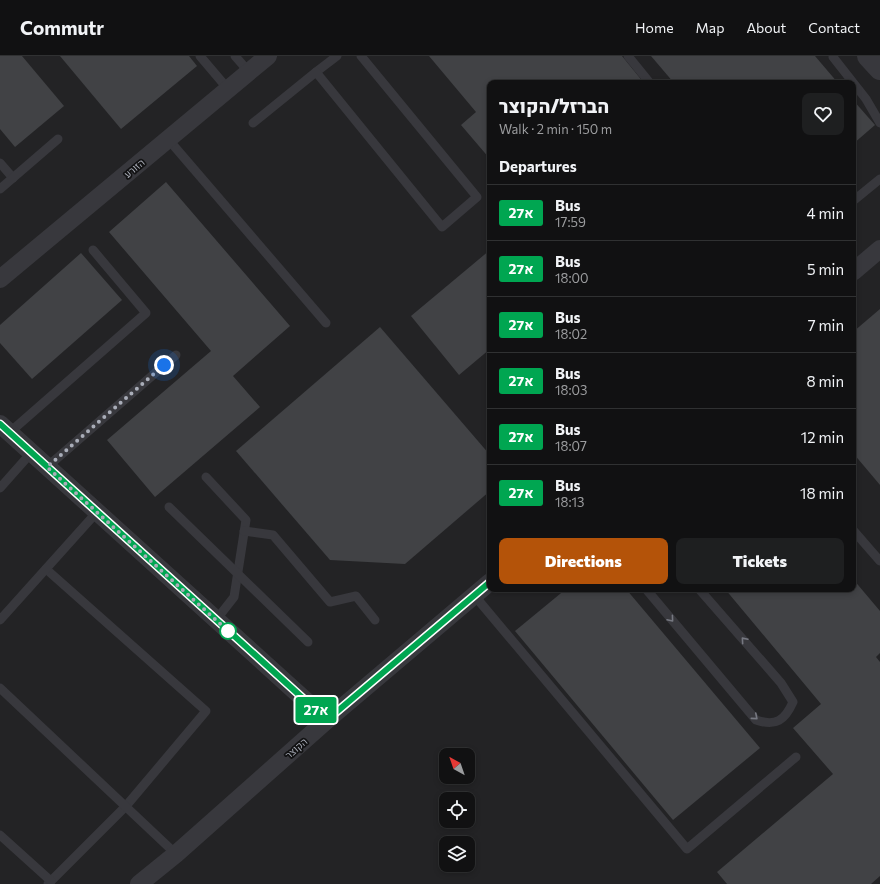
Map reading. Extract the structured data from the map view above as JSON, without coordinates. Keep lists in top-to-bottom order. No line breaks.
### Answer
{"streets":{"street":["הזורע","הקוצר"]},"lines":["bus line 27א"],"north":"top left","page":{"header":"Commutr","nav":["Home","Map","About","Contact"],"on_map":"27א","heading":[["הברזל/הקוצר","Walk · 2 min · 150 m"],"Departures"],"list":[{"mark":"27א","name":"Bus","note":"17:59","value":"4 min"},{"mark":"27א","name":"Bus","note":"18:00","value":"5 min"},{"mark":"27א","name":"Bus","note":"18:02","value":"7 min"},{"mark":"27א","name":"Bus","note":"18:03","value":"8 min"},{"mark":"27א","name":"Bus","note":"18:07","value":"12 min"},{"mark":"27א","name":"Bus","note":"18:13","value":"18 min"}],"buttons":["Directions","Tickets"]}}
